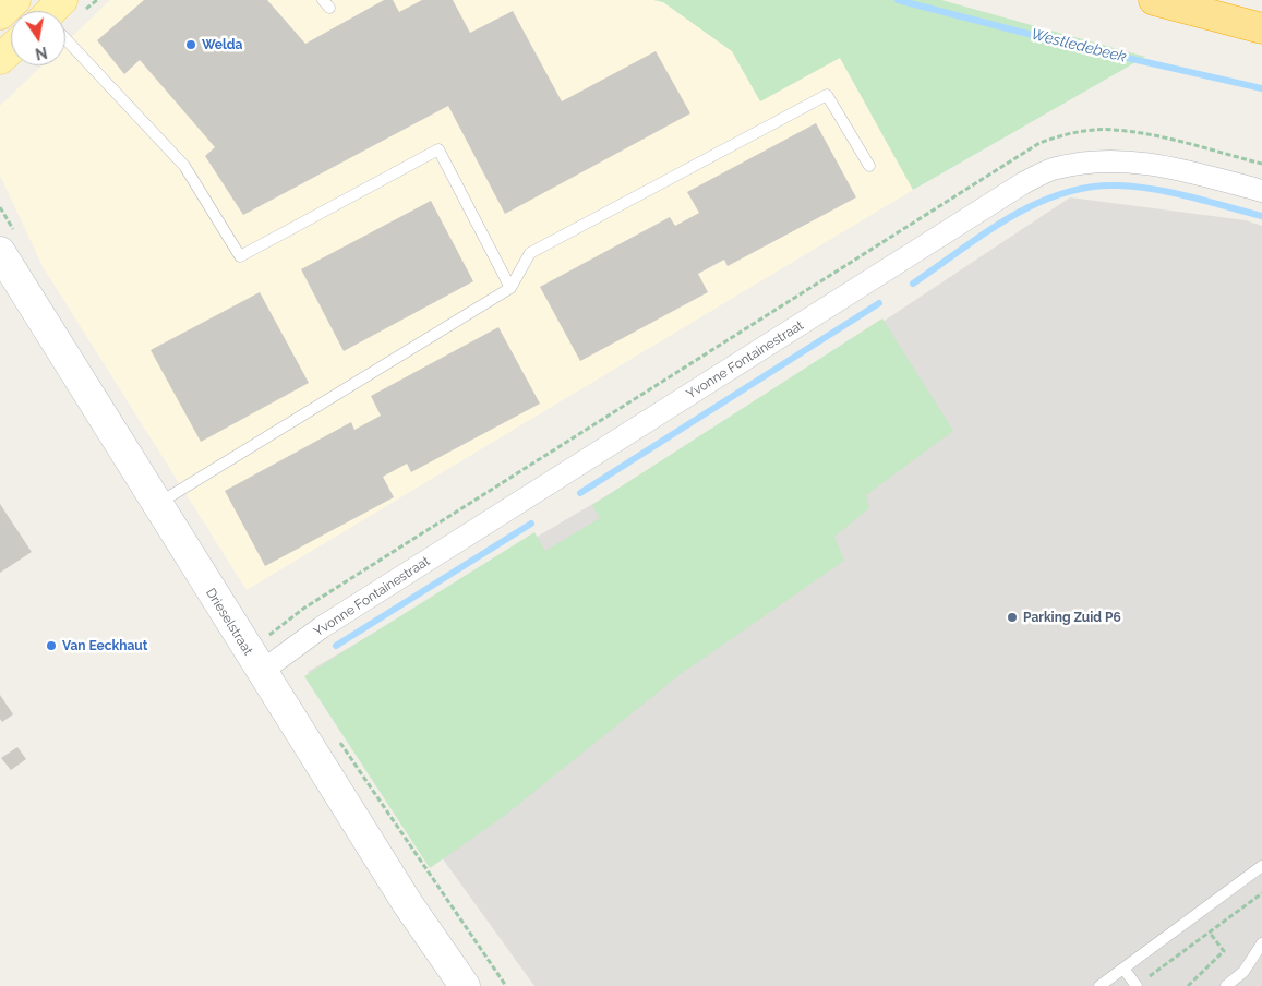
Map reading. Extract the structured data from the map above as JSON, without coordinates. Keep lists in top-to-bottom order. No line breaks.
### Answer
{"streets":{"street":["Yvonne Fontainestraat","Drieselstraat"]},"crossings":[["Yvonne Fontainestraat","Drieselstraat"]],"water":["Westledebeek"],"places":["Welda","Parking Zuid P6","Van Eeckhaut"],"north":"bottom"}
